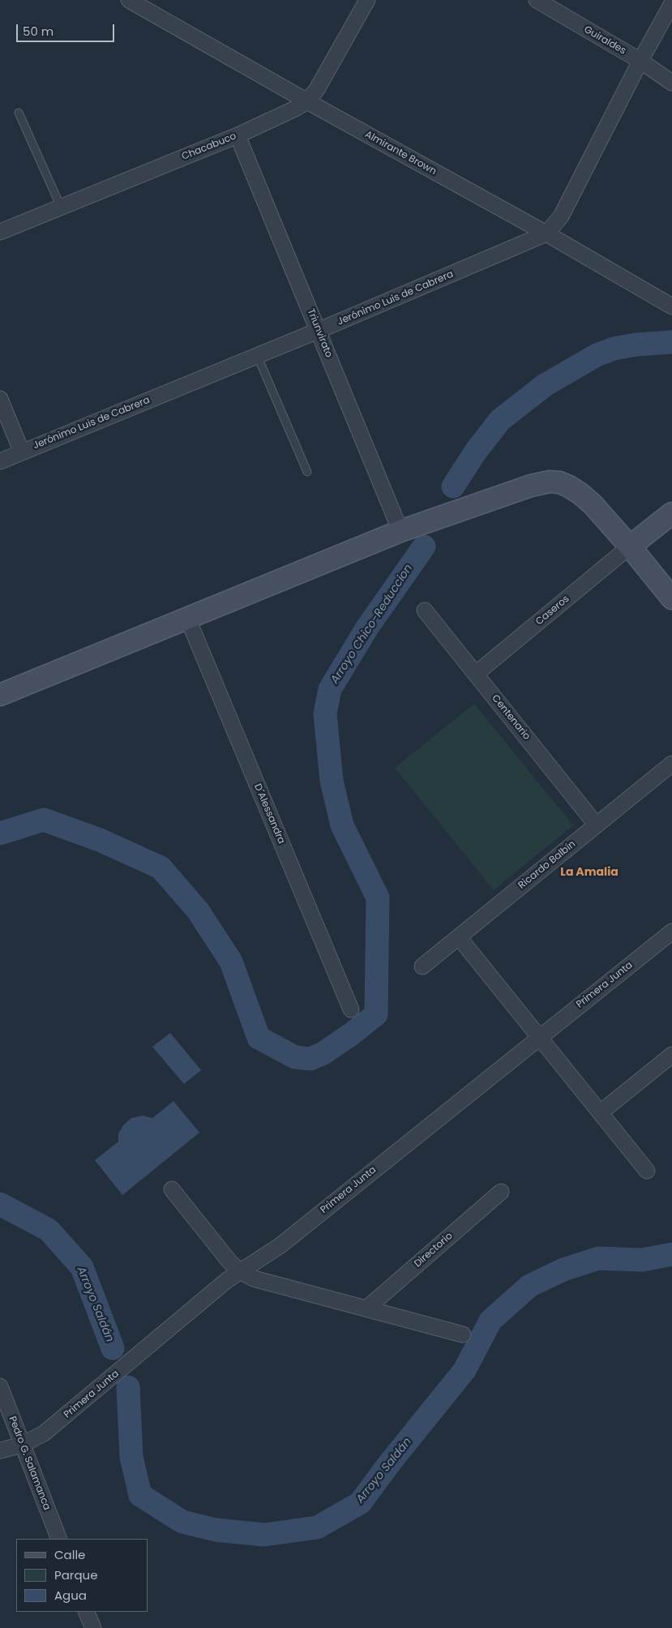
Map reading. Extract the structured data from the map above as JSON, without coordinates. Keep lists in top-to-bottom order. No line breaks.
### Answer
{"streets":{"street":["Guiraldes","Chacabuco","Almirante Brown","Jerónimo Luis de Cabrera","Triunvirato","Caseros","Centenario","D´Alessandra","Ricardo Balbín","Primera Junta","Directorio","Pedro G. Salamanca"]},"crossings":[["Guiraldes","Jerónimo Luis de Cabrera"],["Chacabuco","Almirante Brown"],["Chacabuco","Triunvirato"],["Almirante Brown","Jerónimo Luis de Cabrera"],["Jerónimo Luis de Cabrera","Triunvirato"],["Caseros","Centenario"],["Centenario","Ricardo Balbín"],["Primera Junta","Pedro G. Salamanca"]],"districts":["La Amalia"],"water":["Arroyo Chico-Reduccion","Arroyo Saldán"],"legend":["Calle","Parque","Agua"],"scale_bar":"50 m"}
